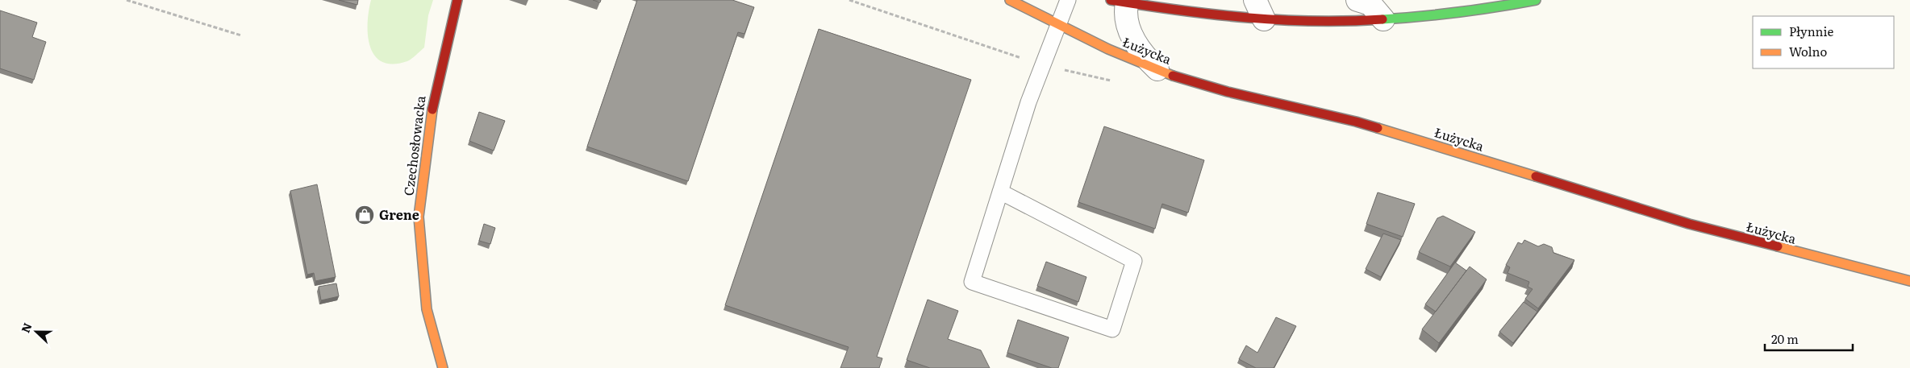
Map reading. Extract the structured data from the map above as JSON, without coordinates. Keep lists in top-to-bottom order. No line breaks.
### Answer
{"streets":{"street":["Łużycka","Czechosłowacka"]},"places":{"shop":["Grene"]},"legend":["Płynnie","Wolno"],"scale_bar":"20 m","north":"left"}
